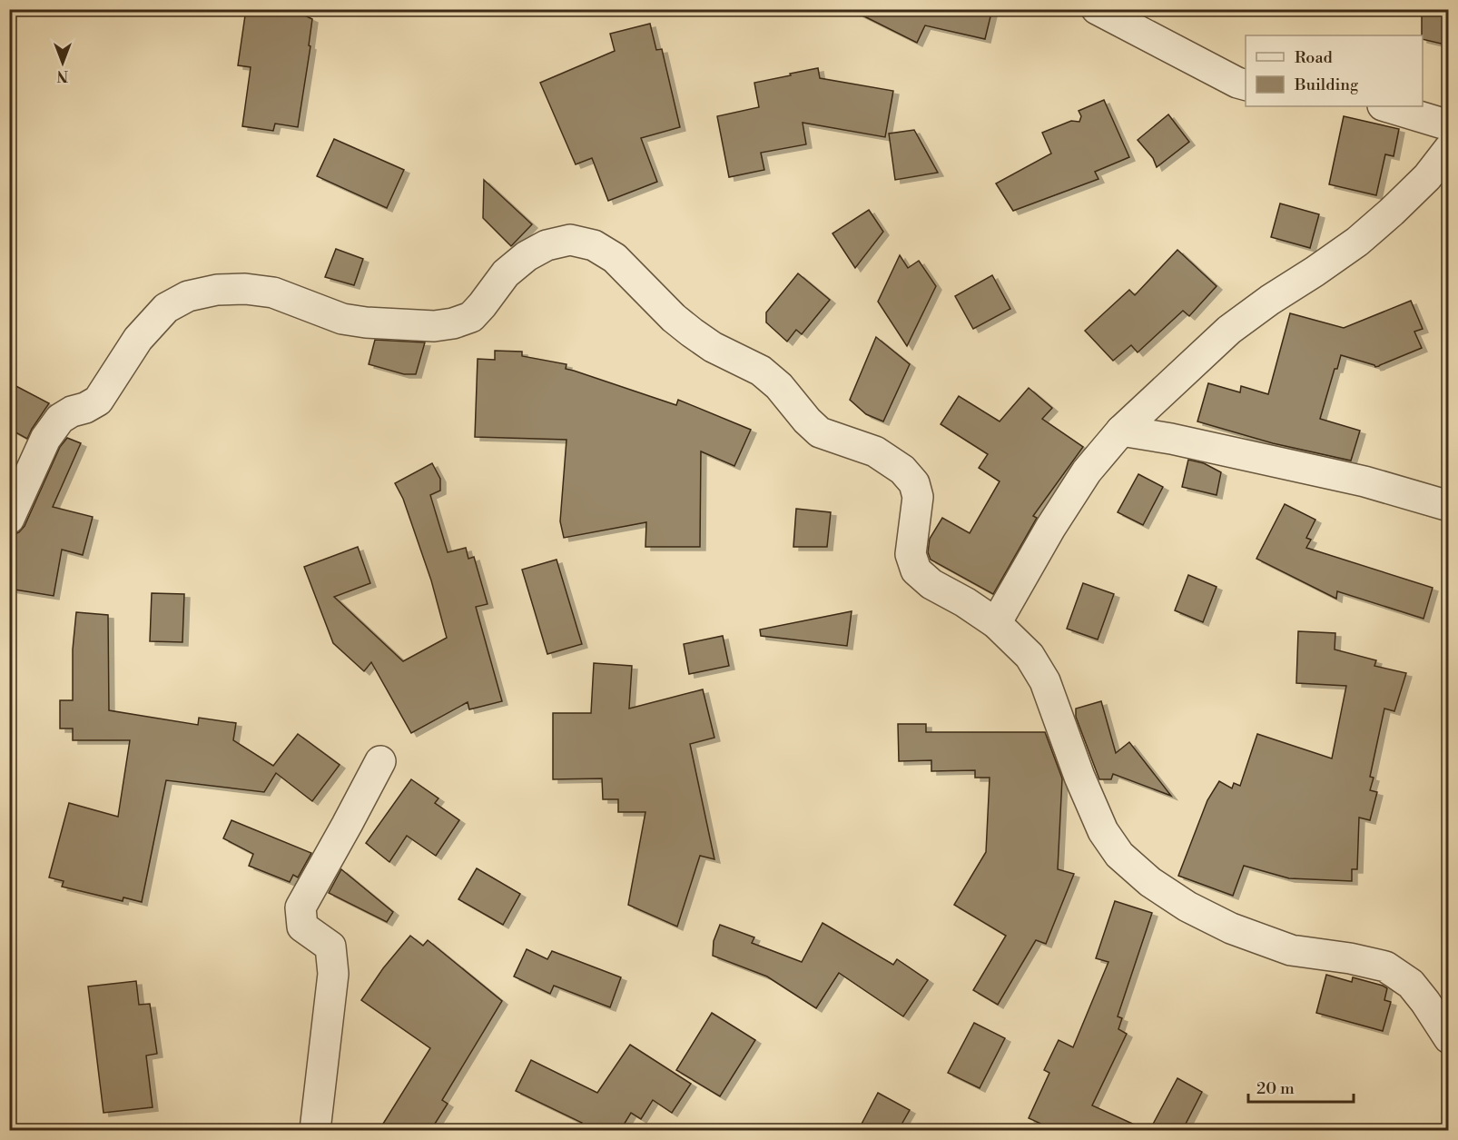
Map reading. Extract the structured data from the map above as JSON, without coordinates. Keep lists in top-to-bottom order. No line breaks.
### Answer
{"legend":["Road","Building"],"scale_bar":"20 m","north":"bottom"}
